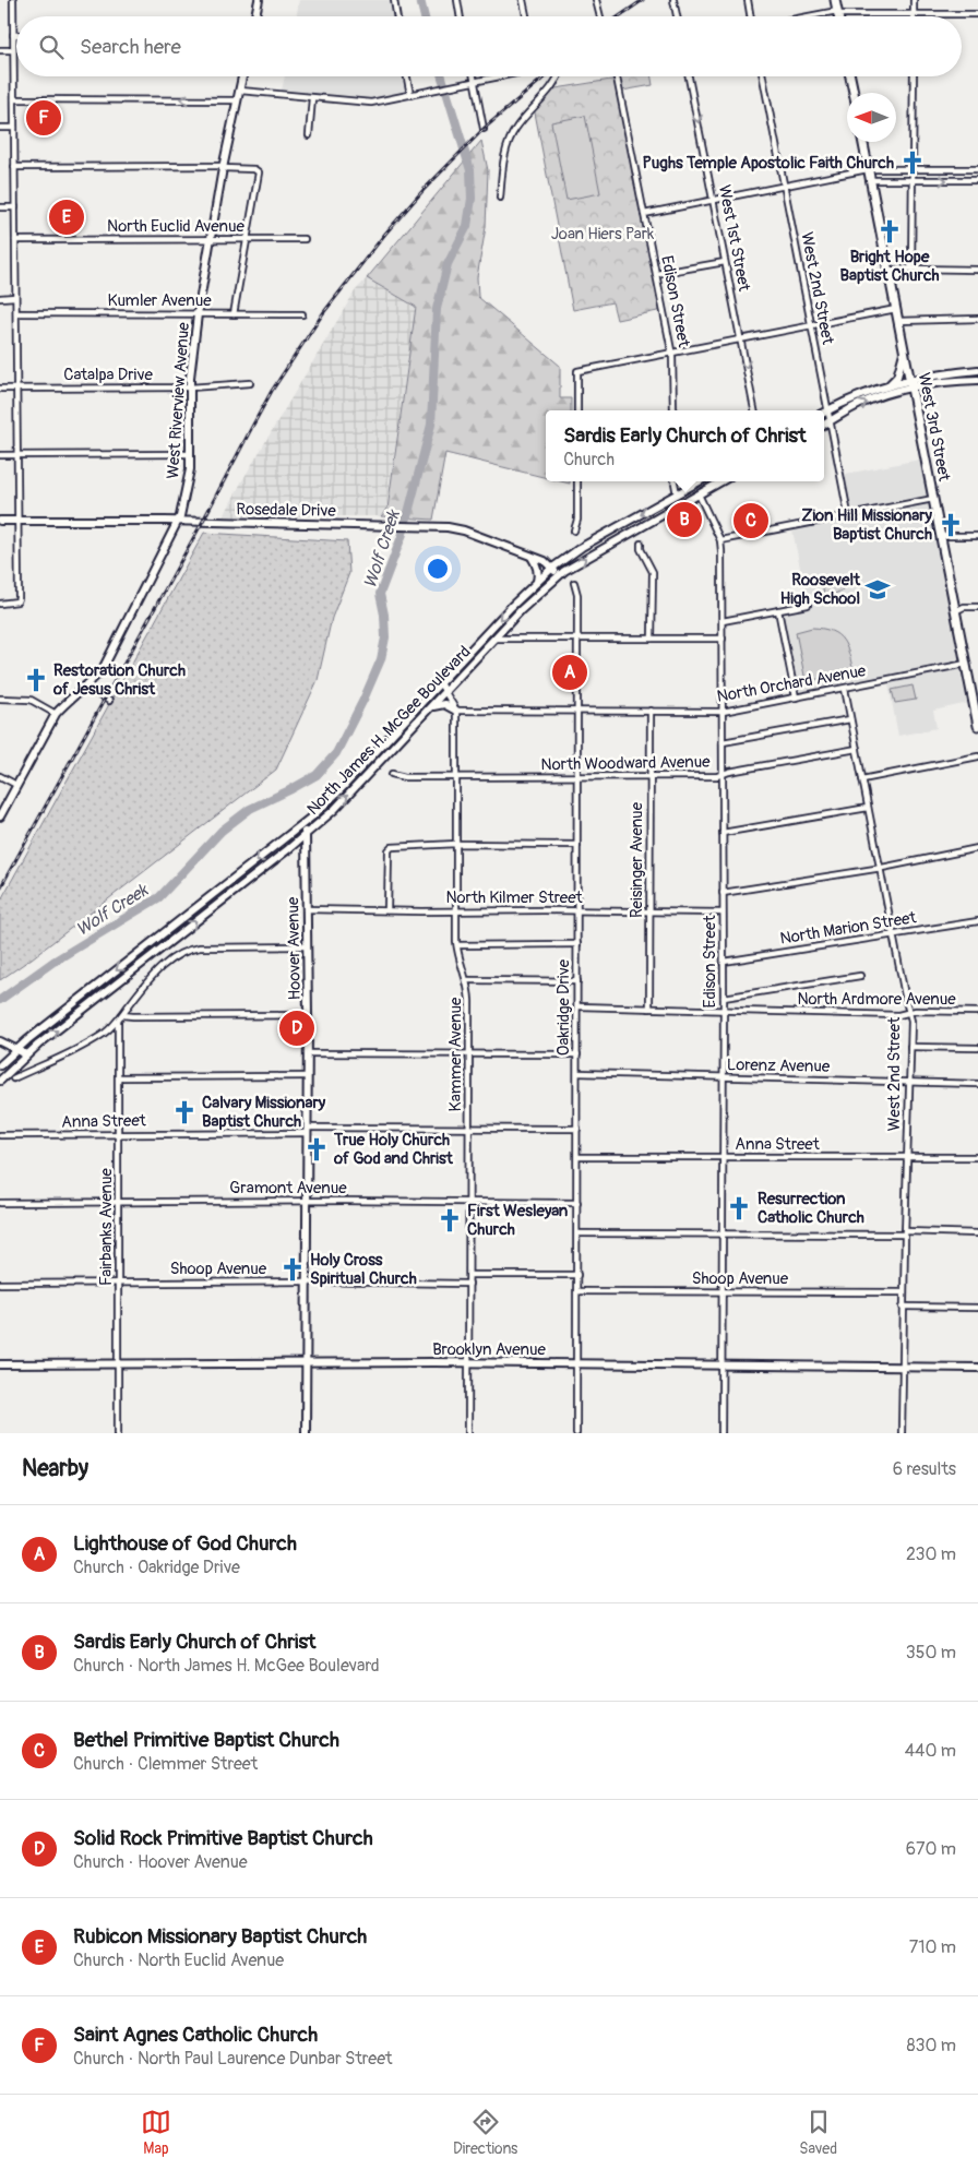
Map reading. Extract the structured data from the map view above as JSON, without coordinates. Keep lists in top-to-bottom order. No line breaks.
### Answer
{"streets":{"main road":["West 3rd Street"],"street":["North Euclid Avenue","West 1st Street","West 2nd Street","Kumler Avenue","Edison Street","Catalpa Drive","West Riverview Avenue","Rosedale Drive","North Orchard Avenue","North James H. McGee Boulevard","North Woodward Avenue","Reisinger Avenue","North Kilmer Street","North Marion Street","Hoover Avenue","North Ardmore Avenue","Oakridge Drive","Kammer Avenue","Lorenz Avenue","Anna Street","Gramont Avenue","Fairbanks Avenue","Shoop Avenue","Brooklyn Avenue"]},"crossings":[["North Euclid Avenue","West Riverview Avenue"],["West 2nd Street","North Orchard Avenue"],["West 2nd Street","North Woodward Avenue"],["West 2nd Street","North Marion Street"],["West 2nd Street","North Ardmore Avenue"],["West 2nd Street","Lorenz Avenue"],["West 2nd Street","Anna Street"],["West 2nd Street","Shoop Avenue"],["West 2nd Street","Brooklyn Avenue"],["Kumler Avenue","West Riverview Avenue"],["Edison Street","North Orchard Avenue"],["Edison Street","North James H. McGee Boulevard"],["Edison Street","North Woodward Avenue"],["Edison Street","North Kilmer Street"],["Edison Street","North Marion Street"],["Edison Street","North Ardmore Avenue"],["Edison Street","Lorenz Avenue"],["Edison Street","Anna Street"],["Edison Street","Shoop Avenue"],["Edison Street","Brooklyn Avenue"],["Catalpa Drive","West Riverview Avenue"],["West Riverview Avenue","Rosedale Drive"],["West 3rd Street","North Orchard Avenue"],["Rosedale Drive","North James H. McGee Boulevard"],["North Orchard Avenue","Reisinger Avenue"],["North Orchard Avenue","Oakridge Drive"],["North Orchard Avenue","Kammer Avenue"],["North James H. McGee Boulevard","Hoover Avenue"],["North Woodward Avenue","Reisinger Avenue"],["North Woodward Avenue","Oakridge Drive"],["North Woodward Avenue","Kammer Avenue"],["Reisinger Avenue","North Kilmer Street"],["Reisinger Avenue","North Ardmore Avenue"],["North Kilmer Street","Hoover Avenue"],["North Kilmer Street","Oakridge Drive"],["North Kilmer Street","Kammer Avenue"],["Hoover Avenue","Anna Street"],["Hoover Avenue","Gramont Avenue"],["Hoover Avenue","Shoop Avenue"],["Hoover Avenue","Brooklyn Avenue"],["North Ardmore Avenue","Oakridge Drive"],["Oakridge Drive","Lorenz Avenue"],["Oakridge Drive","Anna Street"],["Oakridge Drive","Gramont Avenue"],["Oakridge Drive","Shoop Avenue"],["Oakridge Drive","Brooklyn Avenue"],["Kammer Avenue","Anna Street"],["Kammer Avenue","Gramont Avenue"],["Kammer Avenue","Shoop Avenue"],["Kammer Avenue","Brooklyn Avenue"],["Anna Street","Fairbanks Avenue"],["Gramont Avenue","Fairbanks Avenue"],["Fairbanks Avenue","Shoop Avenue"],["Fairbanks Avenue","Brooklyn Avenue"]],"one_way":["West 1st Street"],"water":["Wolf Creek"],"parks":["Joan Hiers Park"],"places":{"church":["Pughs Temple Apostolic Faith Church","Bright Hope Baptist Church","Zion Hill Missionary Baptist Church","Restoration Church of Jesus Christ","Calvary Missionary Baptist Church","True Holy Church of God and Christ","Resurrection Catholic Church","First Wesleyan Church","Holy Cross Spiritual Church"],"school or university":["Roosevelt High School"]},"north":"left","page":{"search":"Search here","pins":["F","E","B","C","A","D"],"popup":["Sardis Early Church of Christ","Church"],"heading":["Nearby","6 results"],"list":[{"mark":"A","name":"Lighthouse of God Church","note":"Church · Oakridge Drive","value":"230 m"},{"mark":"B","name":"Sardis Early Church of Christ","note":"Church · North James H. McGee Boulevard","value":"350 m"},{"mark":"C","name":"Bethel Primitive Baptist Church","note":"Church · Clemmer Street","value":"440 m"},{"mark":"D","name":"Solid Rock Primitive Baptist Church","note":"Church · Hoover Avenue","value":"670 m"},{"mark":"E","name":"Rubicon Missionary Baptist Church","note":"Church · North Euclid Avenue","value":"710 m"},{"mark":"F","name":"Saint Agnes Catholic Church","note":"Church · North Paul Laurence Dunbar Street","value":"830 m"}],"nav":["Map","Directions","Saved"]}}
